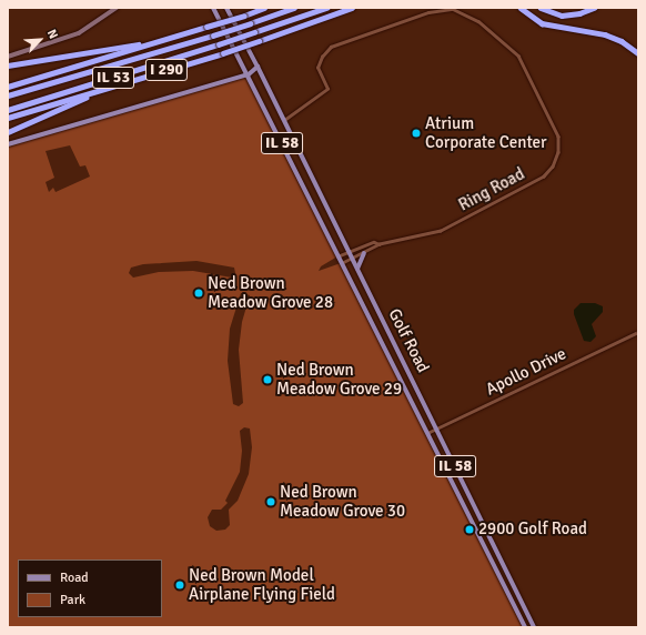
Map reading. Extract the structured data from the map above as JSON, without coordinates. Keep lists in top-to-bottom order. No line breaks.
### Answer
{"streets":{"highway":["I 290","IL 53"],"main road":["IL 58","Golf Road"],"street":["Ring Road","Apollo Drive"]},"crossings":[["IL 58","Golf Road"],["Ring Road","Golf Road"],["Golf Road","Apollo Drive"]],"places":["Atrium Corporate Center","Ned Brown Meadow Grove 28","Ned Brown Meadow Grove 29","Ned Brown Meadow Grove 30","2900 Golf Road","Ned Brown Model Airplane Flying Field"],"legend":["Road","Park"],"north":"top right"}
